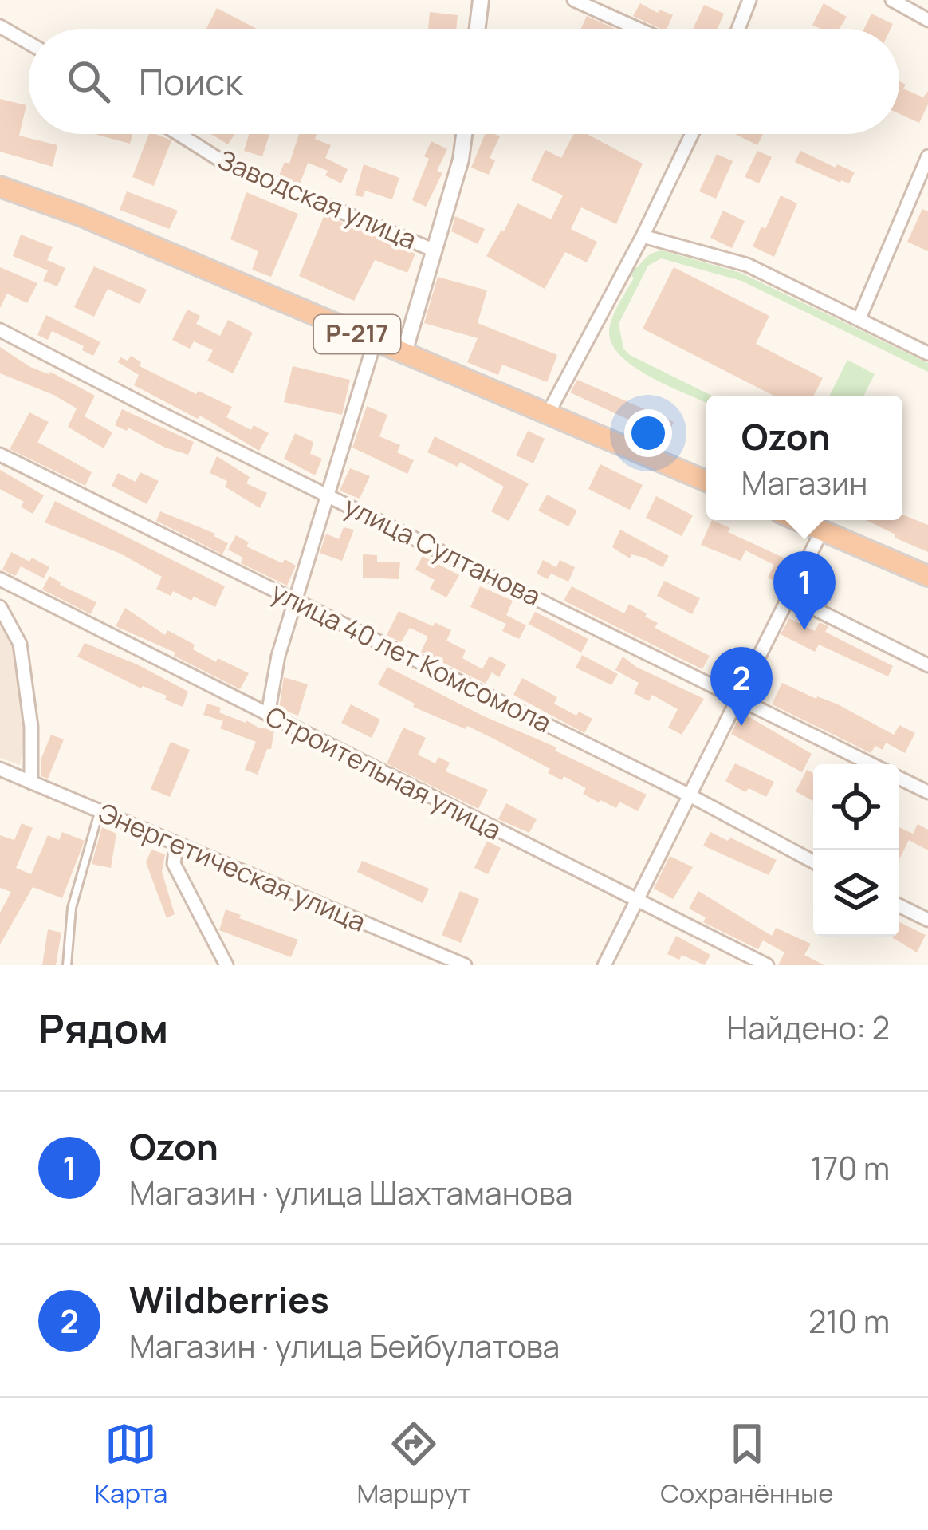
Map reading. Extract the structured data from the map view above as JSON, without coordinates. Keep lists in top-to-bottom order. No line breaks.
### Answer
{"streets":{"highway":["Р-217"],"street":["Заводская улица","улица Султанова","улица 40 лет Комсомола","Строительная улица","Энергетическая улица"]},"page":{"search":"Поиск","popup":["Ozon","Магазин"],"pins":["1","2"],"heading":["Рядом","Найдено: 2"],"list":[{"mark":"1","name":"Ozon","note":"Магазин · улица Шахтаманова","value":"170 m"},{"mark":"2","name":"Wildberries","note":"Магазин · улица Бейбулатова","value":"210 m"}],"nav":["Карта","Маршрут","Сохранённые"]}}
